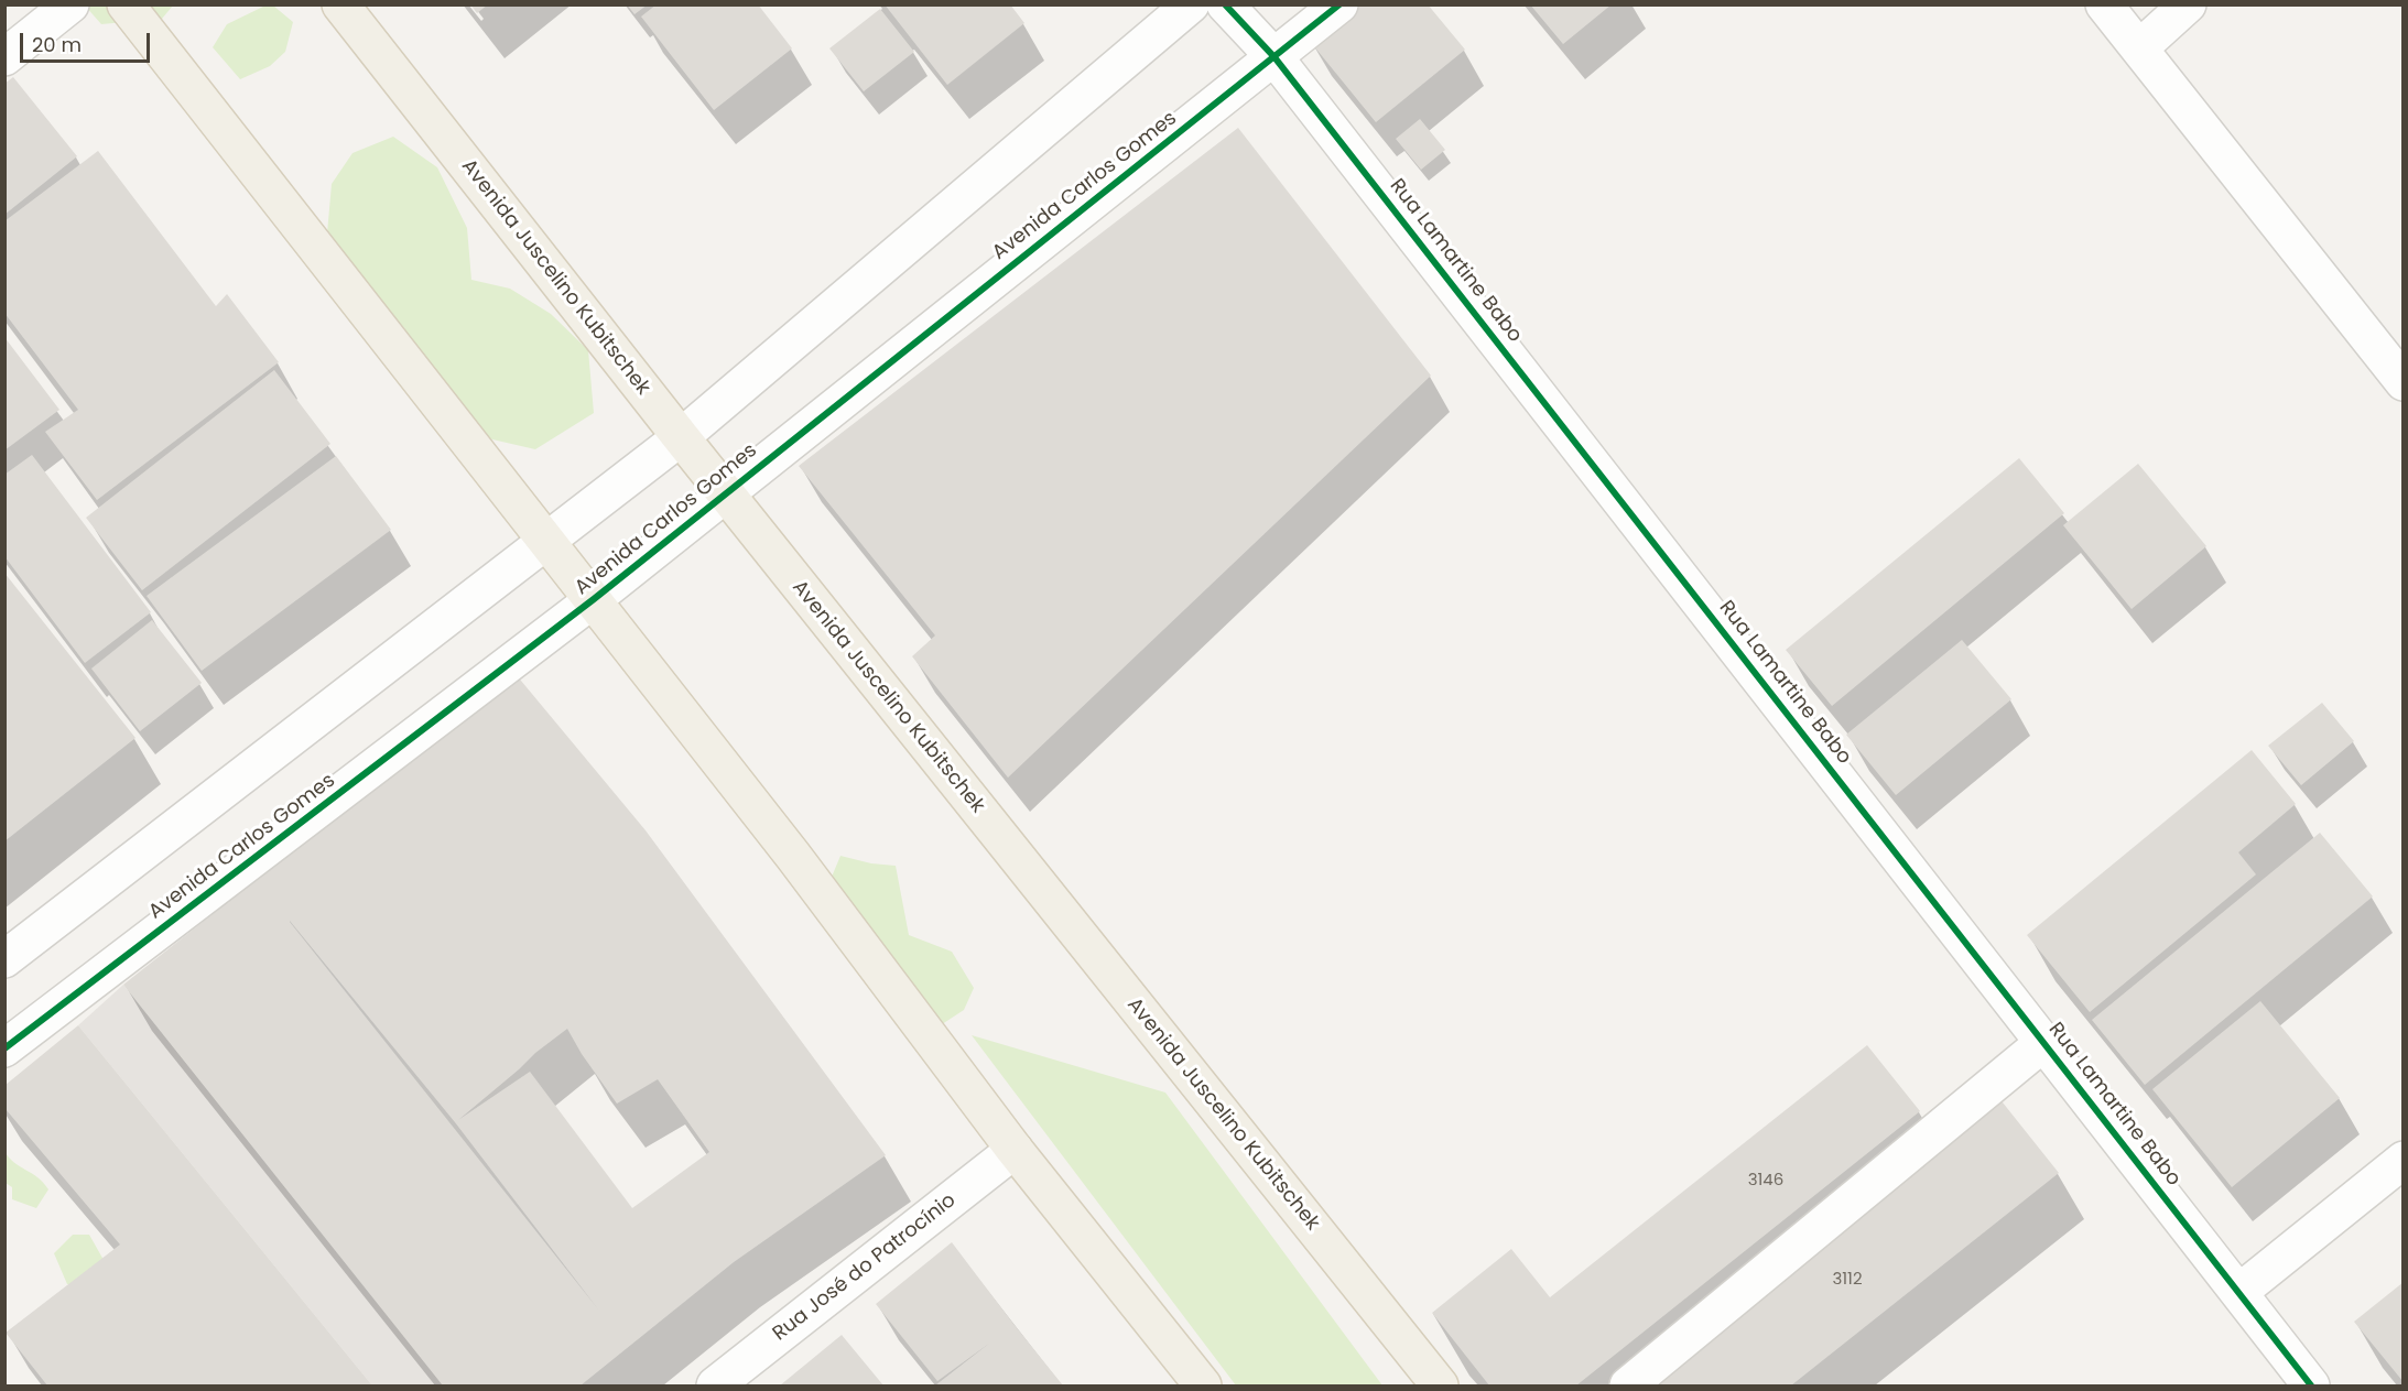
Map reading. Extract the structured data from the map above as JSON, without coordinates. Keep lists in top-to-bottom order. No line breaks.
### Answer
{"streets":{"main road":["Avenida Juscelino Kubitschek"],"street":["Avenida Carlos Gomes","Rua Lamartine Babo","Rua José do Patrocínio"]},"crossings":[["Avenida Carlos Gomes","Rua Lamartine Babo"],["Avenida Carlos Gomes","Avenida Juscelino Kubitschek"]],"house_numbers":["3146","3112"],"scale_bar":"20 m"}
